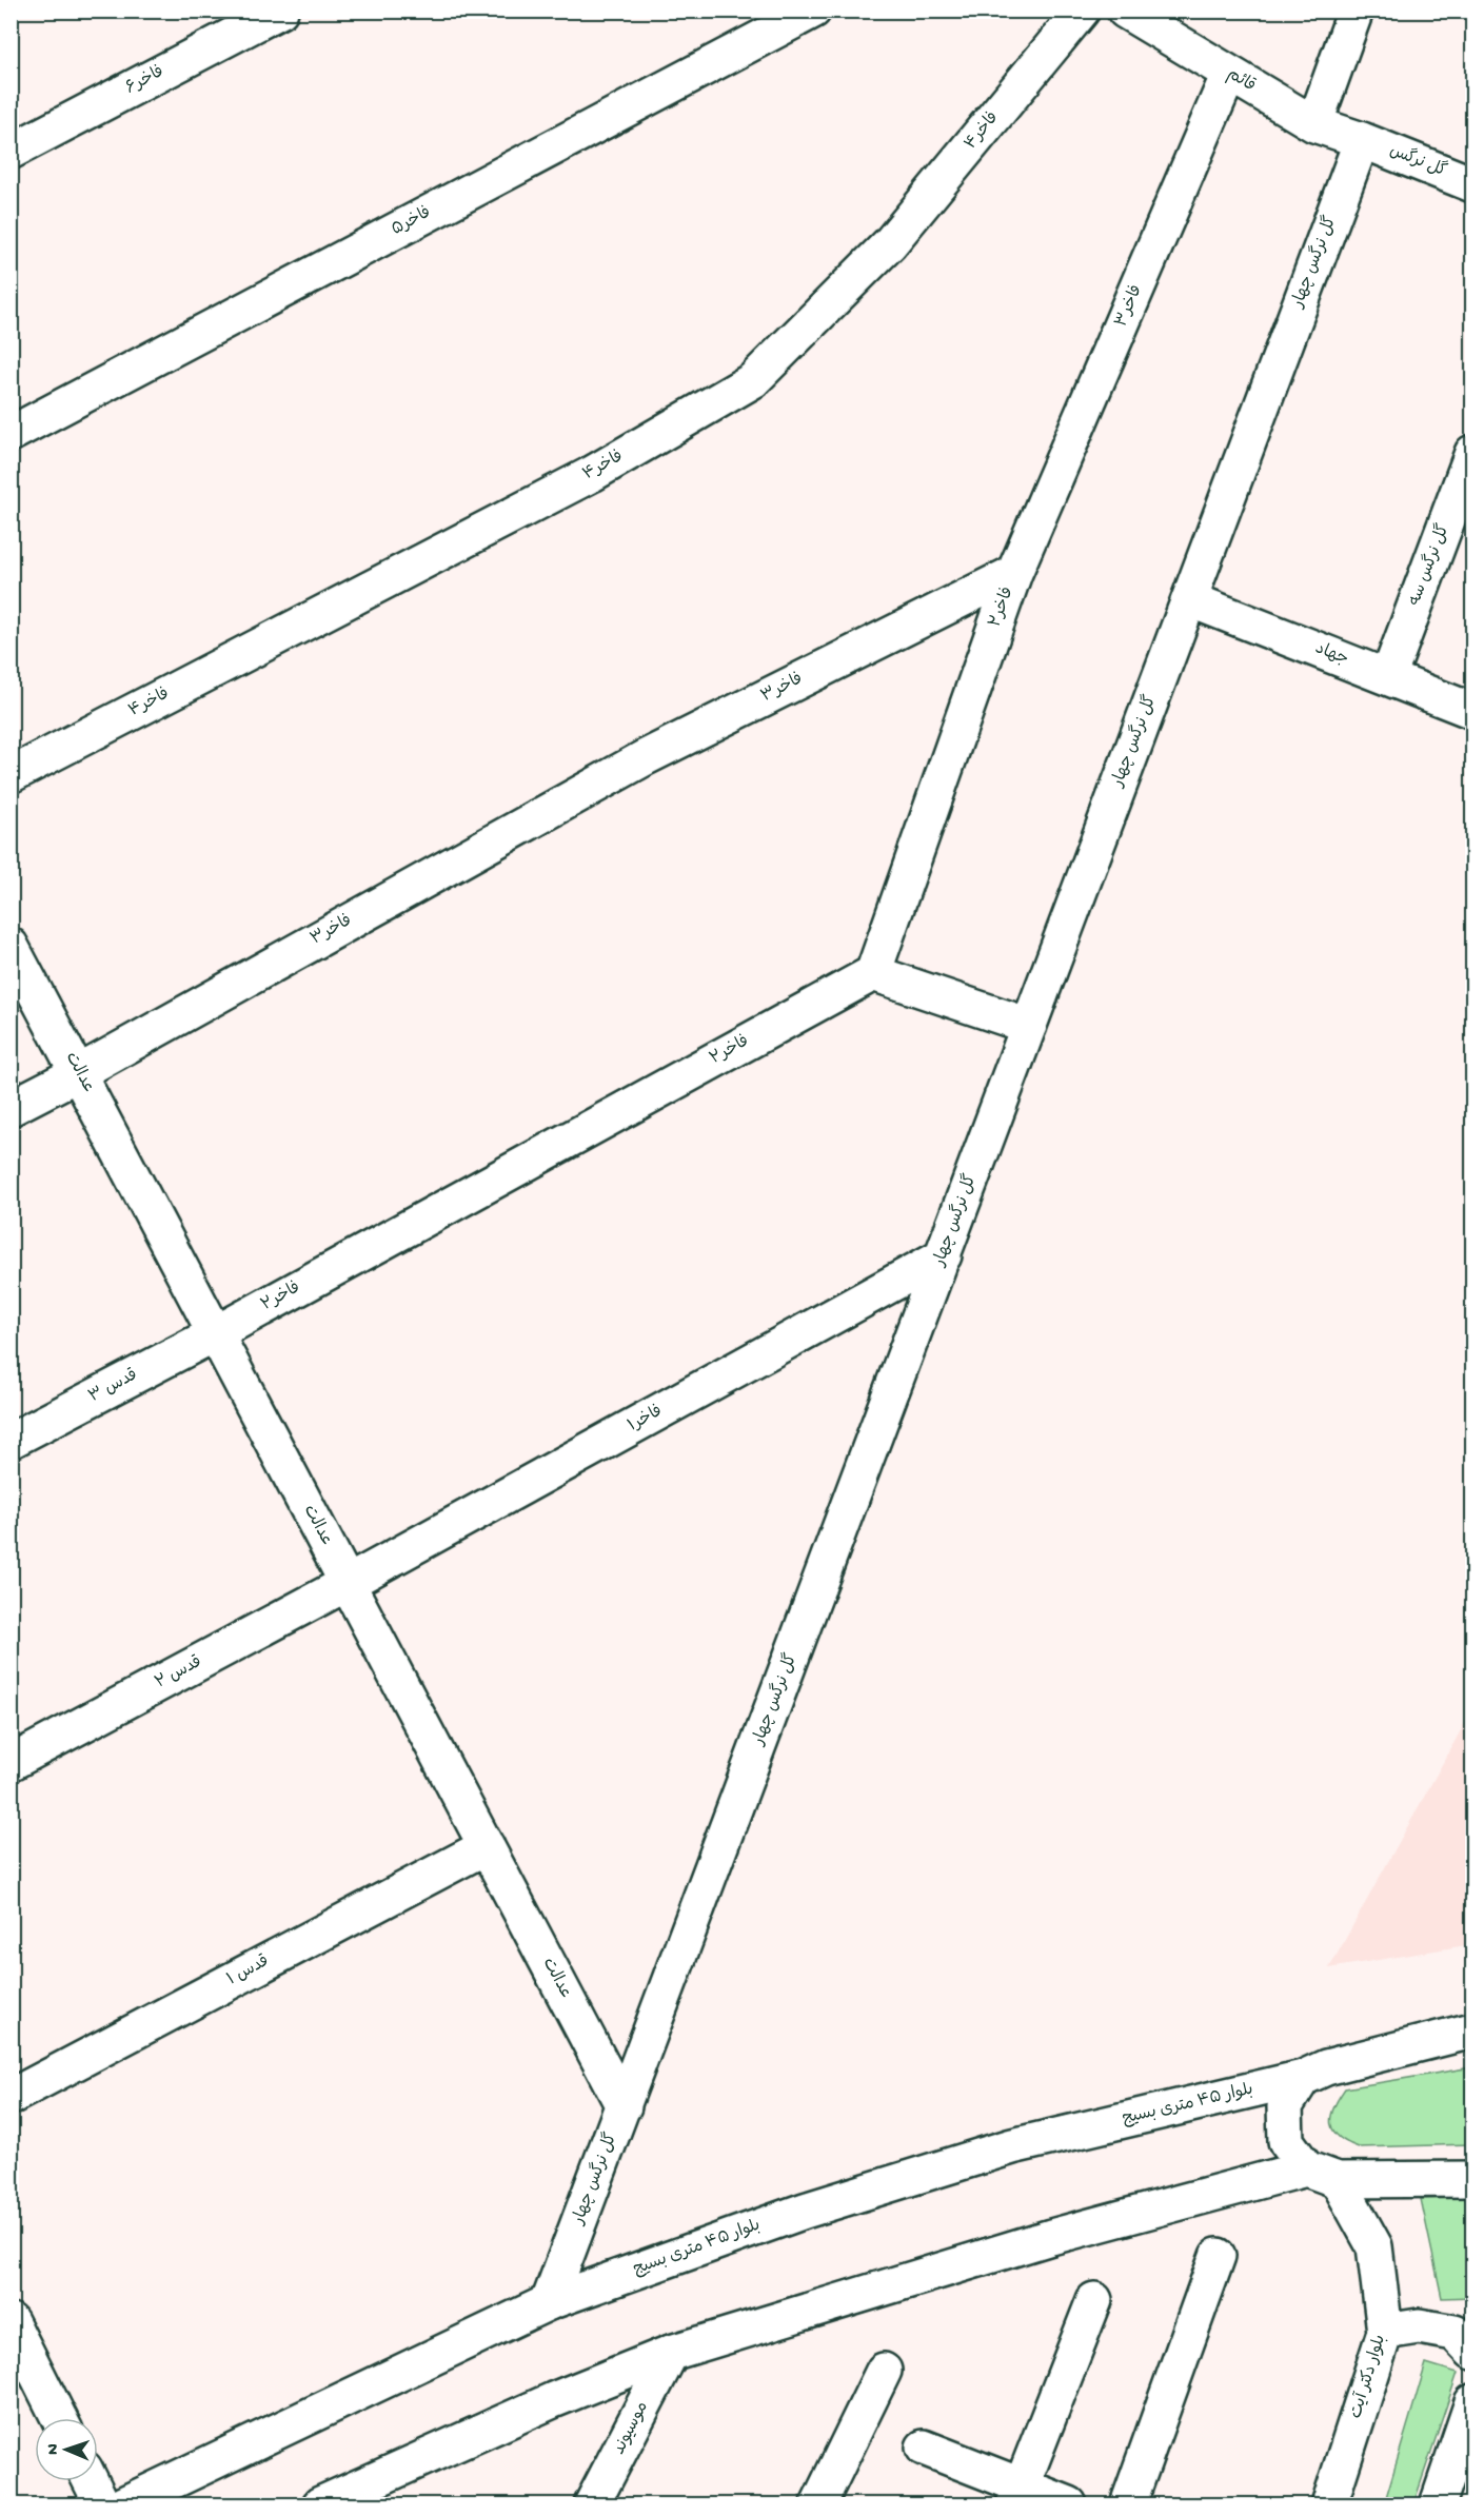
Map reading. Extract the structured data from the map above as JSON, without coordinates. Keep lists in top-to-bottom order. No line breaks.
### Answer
{"streets":{"street":["فاخر۶","قائم","فاخر۴","گل نرگس","فاخر۵","گل نرگس چهار","فاخر۳","گل نرگس سه","فاخر۲","جهاد","عدالت","قدس ۳","فاخر۱","قدس ۲","قدس ۱","بلوار ۴۵ متری بسیج","بلوار دکتر آیت","موسیوند"]},"crossings":[["قائم","گل نرگس"],["قائم","گل نرگس چهار"],["قائم","فاخر۳"],["گل نرگس","گل نرگس چهار"],["گل نرگس چهار","جهاد"],["گل نرگس چهار","عدالت"],["گل نرگس چهار","فاخر۱"],["گل نرگس چهار","بلوار ۴۵ متری بسیج"],["فاخر۳","فاخر۲"],["فاخر۳","عدالت"],["گل نرگس سه","جهاد"],["فاخر۲","عدالت"],["فاخر۲","قدس ۳"],["عدالت","قدس ۳"],["عدالت","فاخر۱"],["عدالت","قدس ۲"],["عدالت","قدس ۱"],["فاخر۱","قدس ۲"]],"north":"left"}
